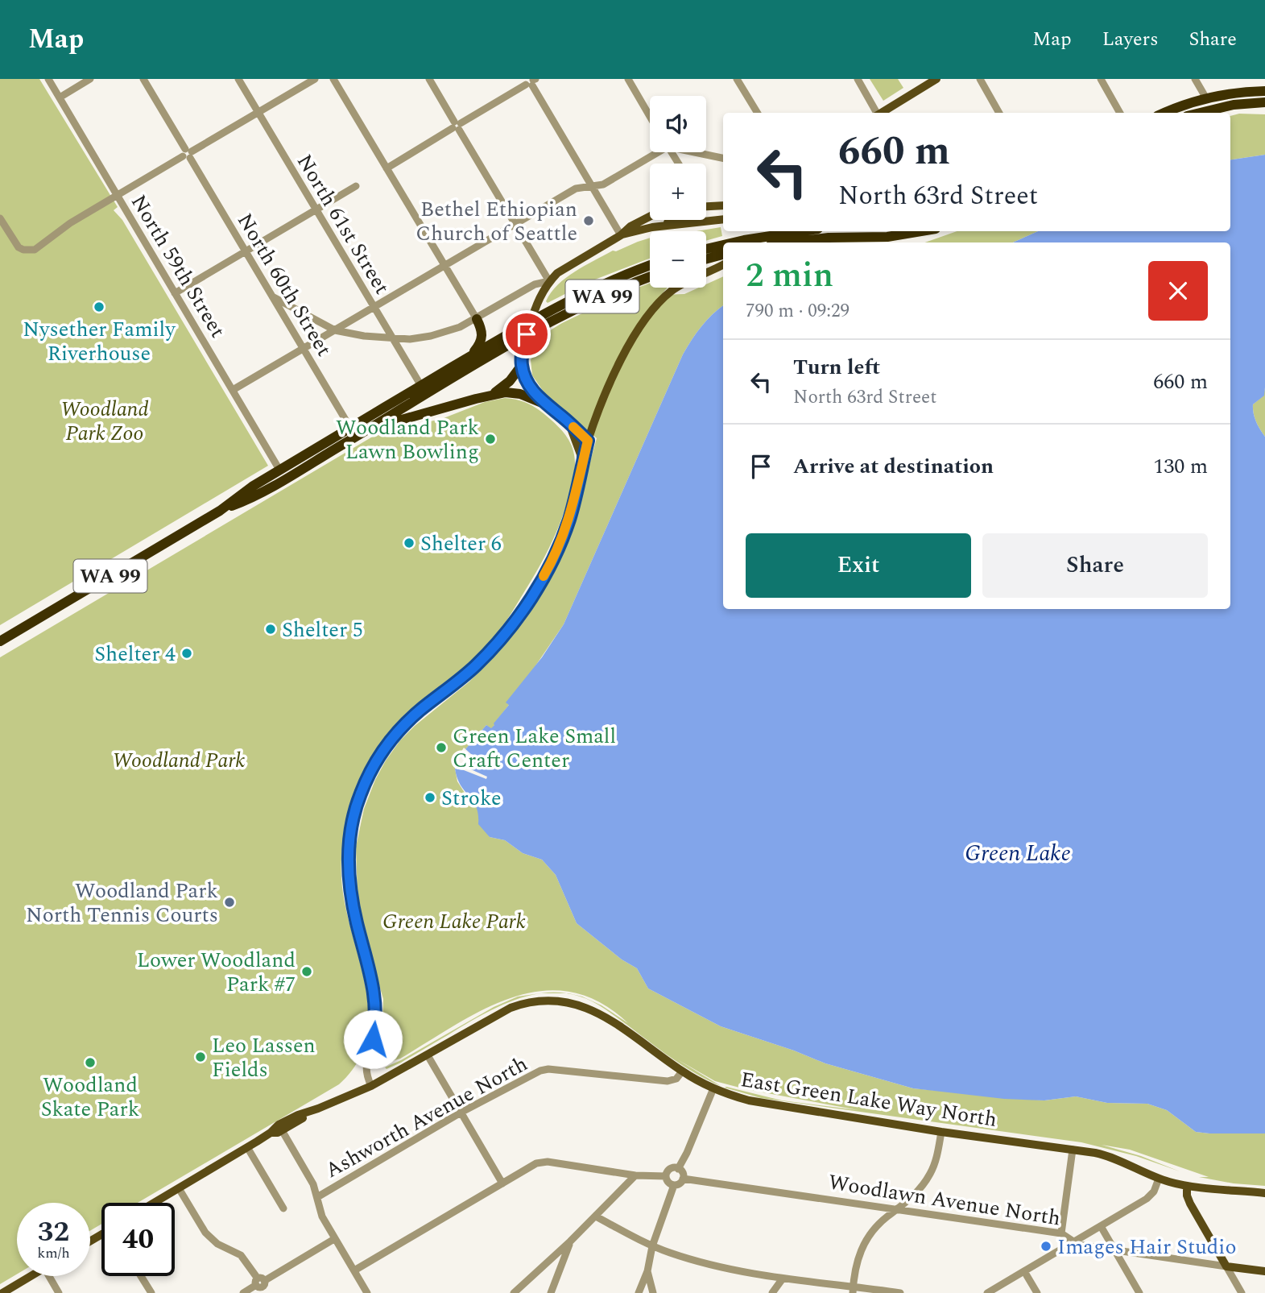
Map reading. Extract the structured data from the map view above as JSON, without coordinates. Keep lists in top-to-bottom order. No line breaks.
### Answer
{"streets":{"highway":["WA 99"],"main road":["East Green Lake Way North","Woodlawn Avenue North"],"street":["North 61st Street","North 59th Street","North 60th Street","Ashworth Avenue North"]},"crossings":[["North 61st Street","WA 99"],["North 59th Street","WA 99"],["North 60th Street","WA 99"],["East Green Lake Way North","Ashworth Avenue North"]],"water":["Green Lake"],"parks":["Woodland Park Zoo","Woodland Park","Green Lake Park"],"places":["Bethel Ethiopian Church of Seattle","Nysether Family Riverhouse","Woodland Park Lawn Bowling","Shelter 6","Shelter 5","Shelter 4","Green Lake Small Craft Center","Stroke","Woodland Park North Tennis Courts","Lower Woodland Park #7","Leo Lassen Fields","Woodland Skate Park","Images Hair Studio"],"page":{"header":"Map","nav":["Map","Layers","Share"],"map_buttons":["+","−"],"turn":["660 m","North 63rd Street"],"heading":["2 min","790 m · 09:29"],"list":[{"name":"Turn left","note":"North 63rd Street","value":"660 m"},{"name":"Arrive at destination","value":"130 m"}],"buttons":["Exit","Share"],"speed":"32 km/h","limit":"40"}}
